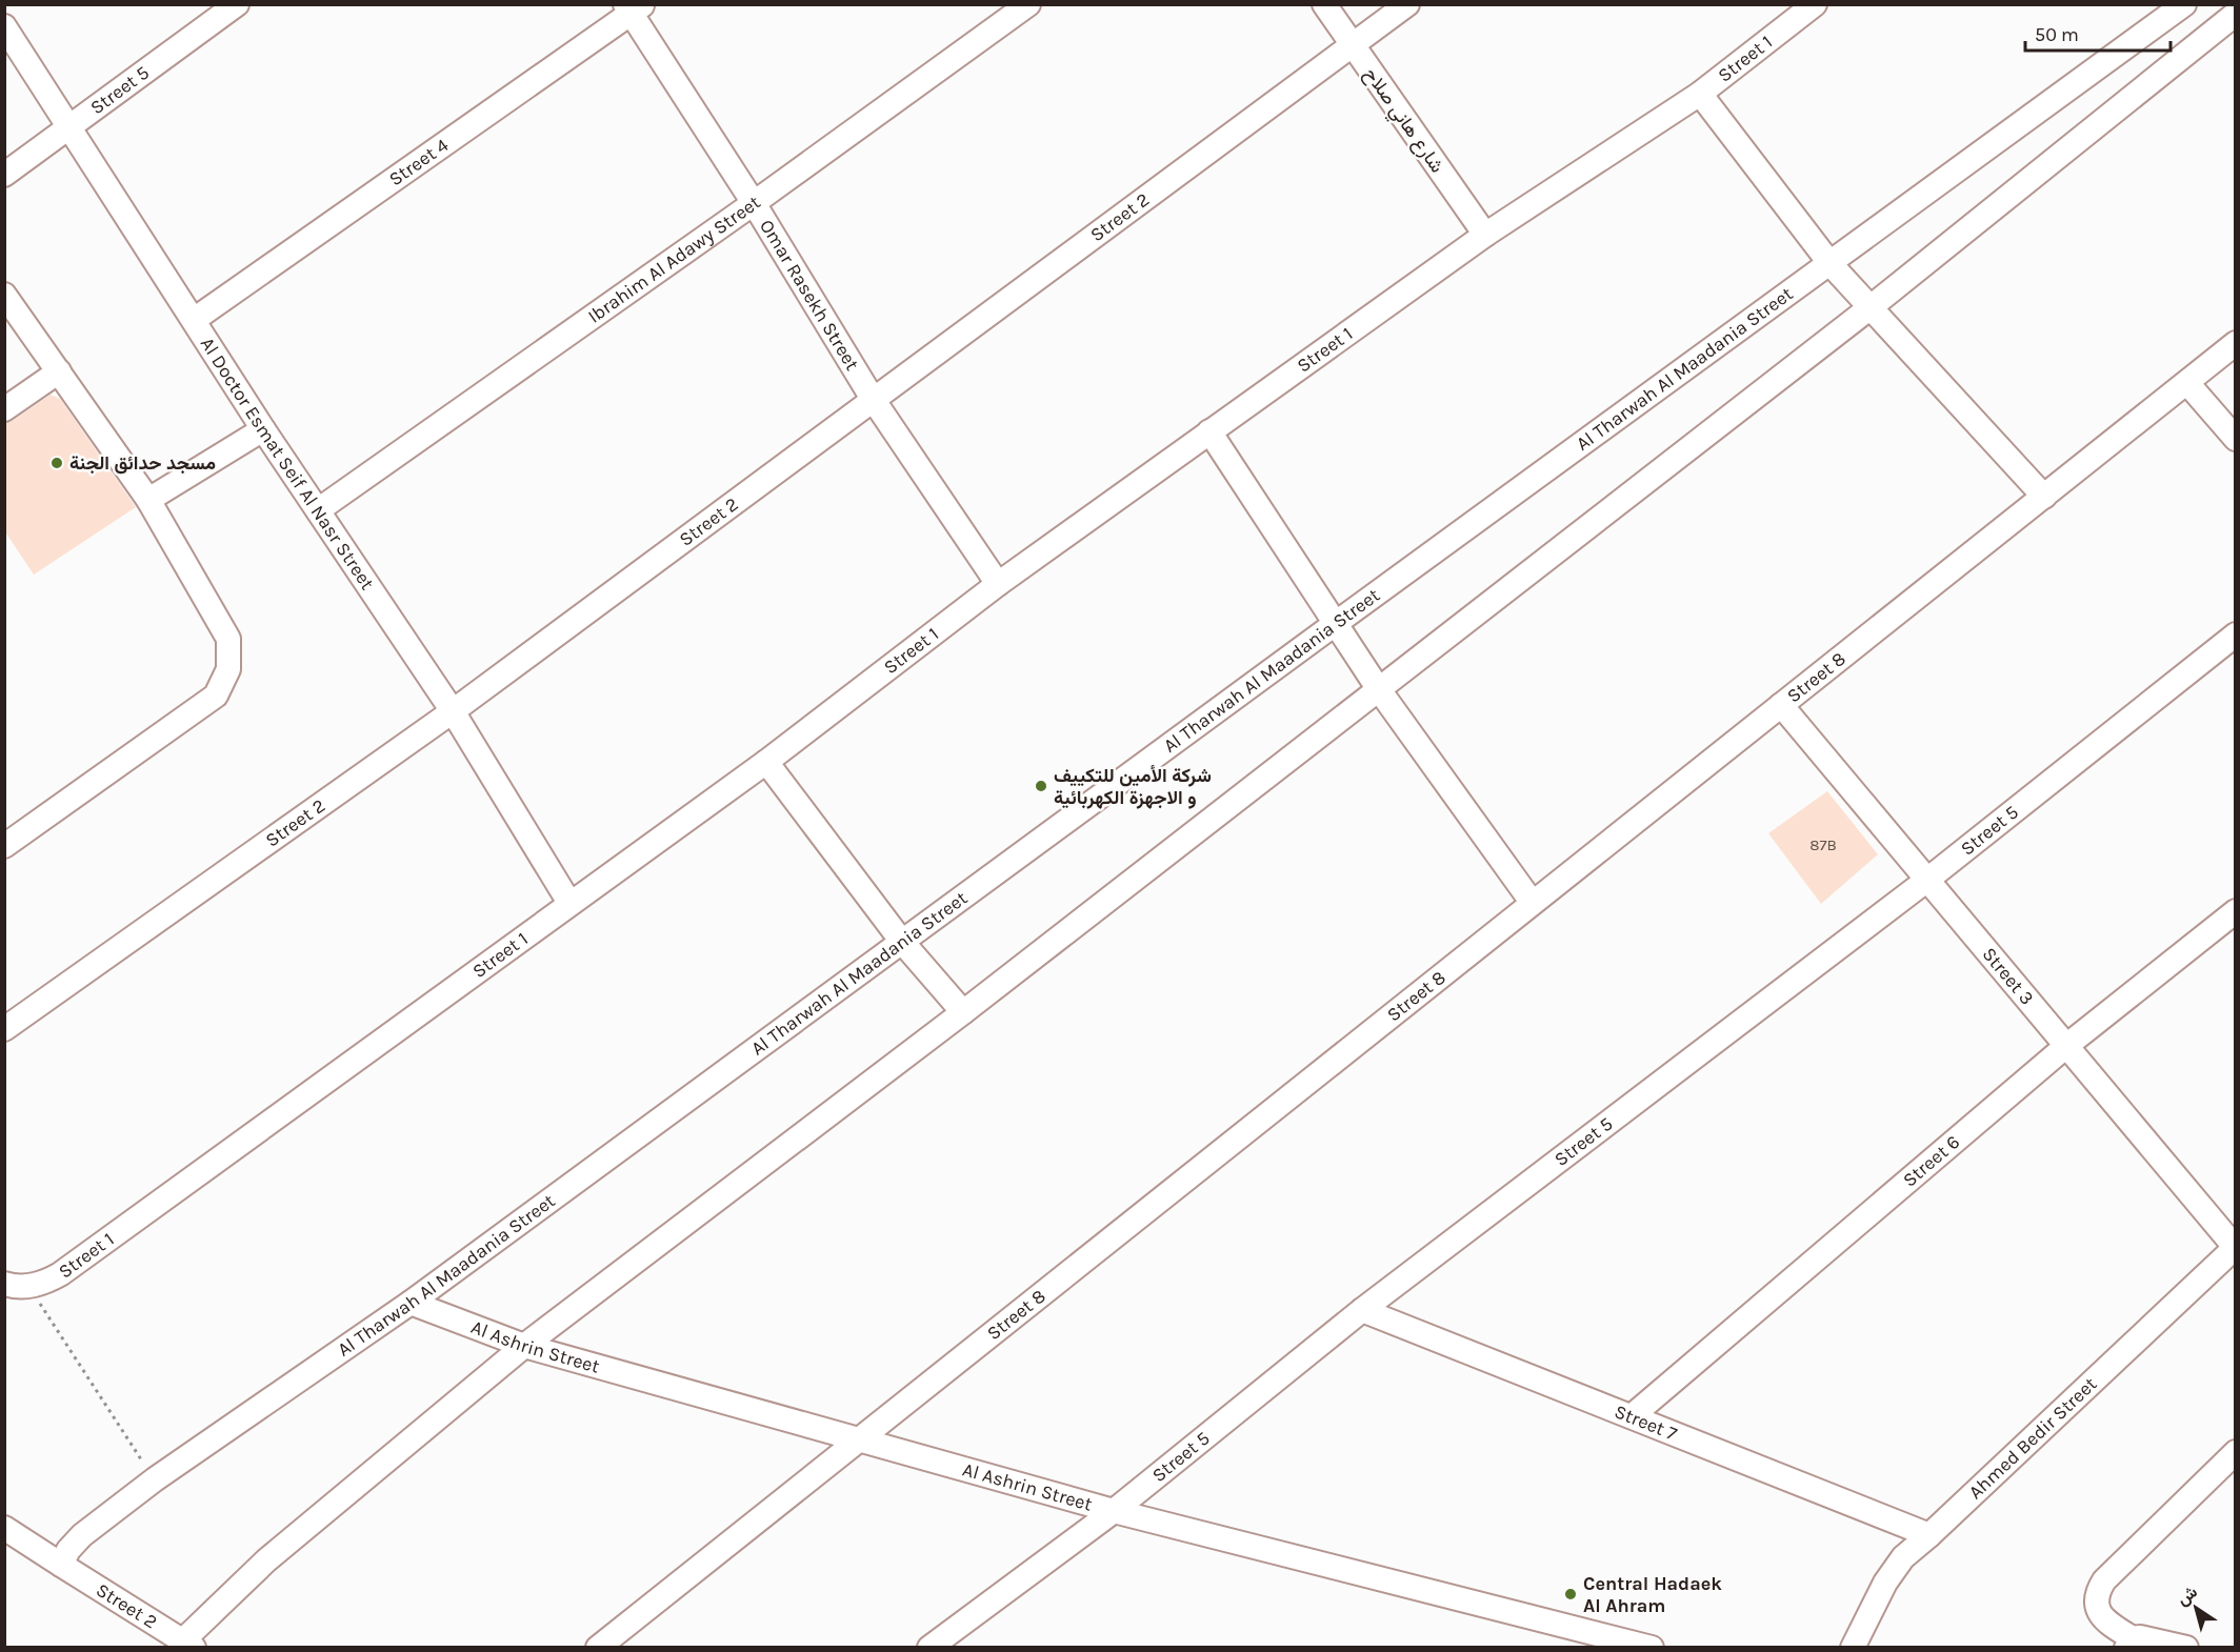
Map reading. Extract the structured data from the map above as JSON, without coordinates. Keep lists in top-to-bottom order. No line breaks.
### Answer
{"streets":{"street":["Street 1","Street 5","شارع هاني صلاح","Street 4","Street 2","Ibrahim Al Adawy Street","Omar Rasekh Street","Al Tharwah Al Maadania Street","Al Doctor Esmat Seif Al Nasr Street","Street 8","Street 3","Street 6","Al Ashrin Street","Street 7","Ahmed Bedir Street"]},"crossings":[["Street 1","شارع هاني صلاح"],["Street 1","Omar Rasekh Street"],["Street 1","Al Doctor Esmat Seif Al Nasr Street"],["Street 5","Al Doctor Esmat Seif Al Nasr Street"],["Street 5","Street 3"],["Street 5","Al Ashrin Street"],["Street 5","Street 7"],["شارع هاني صلاح","Street 2"],["Street 4","Omar Rasekh Street"],["Street 4","Al Doctor Esmat Seif Al Nasr Street"],["Street 2","Omar Rasekh Street"],["Street 2","Al Tharwah Al Maadania Street"],["Street 2","Al Doctor Esmat Seif Al Nasr Street"],["Ibrahim Al Adawy Street","Omar Rasekh Street"],["Ibrahim Al Adawy Street","Al Doctor Esmat Seif Al Nasr Street"],["Al Tharwah Al Maadania Street","Al Ashrin Street"],["Street 8","Street 3"],["Street 8","Al Ashrin Street"],["Street 3","Street 6"],["Street 3","Ahmed Bedir Street"],["Street 6","Street 7"],["Street 7","Ahmed Bedir Street"]],"places":["مسجد حدائق الجنة","شركة الأمين للتكييف و الاجهزة الكهربائية","Central Hadaek Al Ahram"],"house_numbers":["87B"],"scale_bar":"50 m","north":"top left"}
